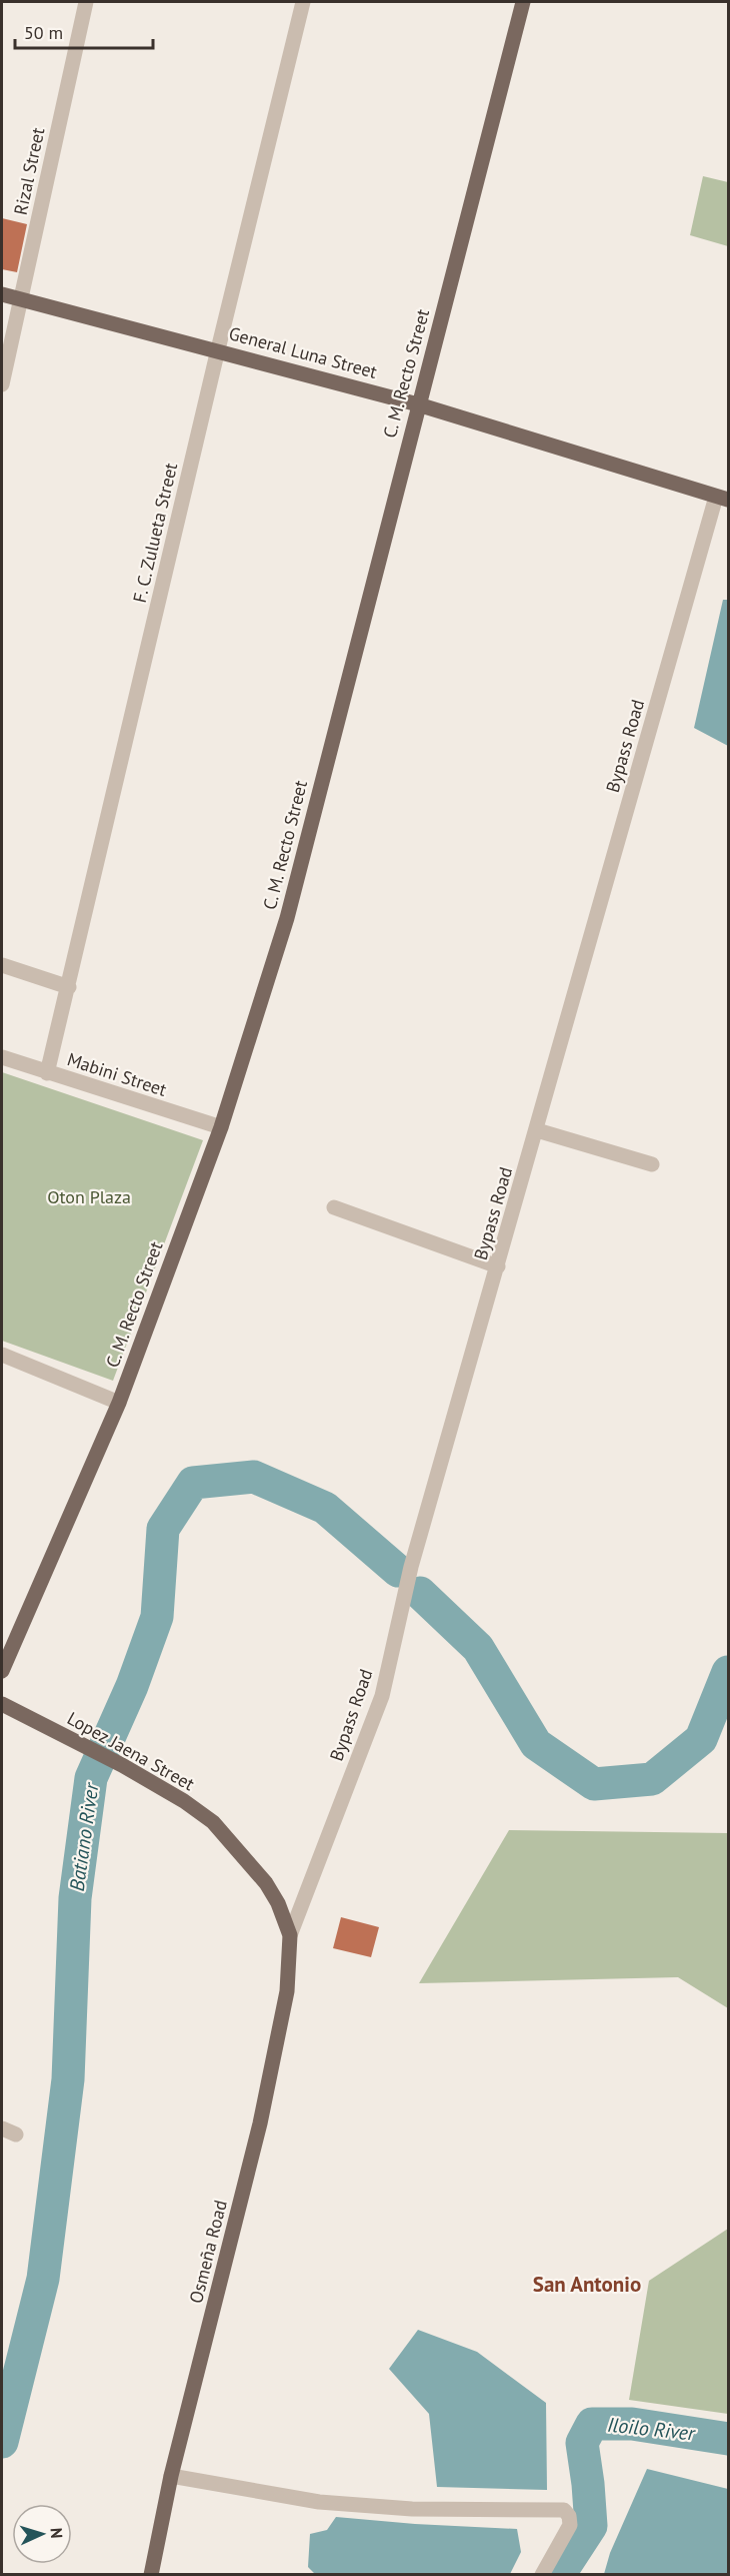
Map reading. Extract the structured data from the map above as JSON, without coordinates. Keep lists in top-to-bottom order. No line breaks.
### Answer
{"streets":{"main road":["General Luna Street","C. M. Recto Street","Lopez Jaena Street","Osmeña Road"],"street":["Rizal Street","F. C. Zulueta Street","Bypass Road","Mabini Street"]},"crossings":[["Rizal Street","General Luna Street"],["General Luna Street","C. M. Recto Street"],["General Luna Street","F. C. Zulueta Street"],["General Luna Street","Bypass Road"],["C. M. Recto Street","Mabini Street"],["F. C. Zulueta Street","Mabini Street"],["Bypass Road","Lopez Jaena Street"],["Bypass Road","Osmeña Road"],["Lopez Jaena Street","Osmeña Road"]],"districts":["San Antonio"],"water":["Batiano River","Iloilo River"],"parks":["Oton Plaza"],"scale_bar":"50 m","north":"right"}
